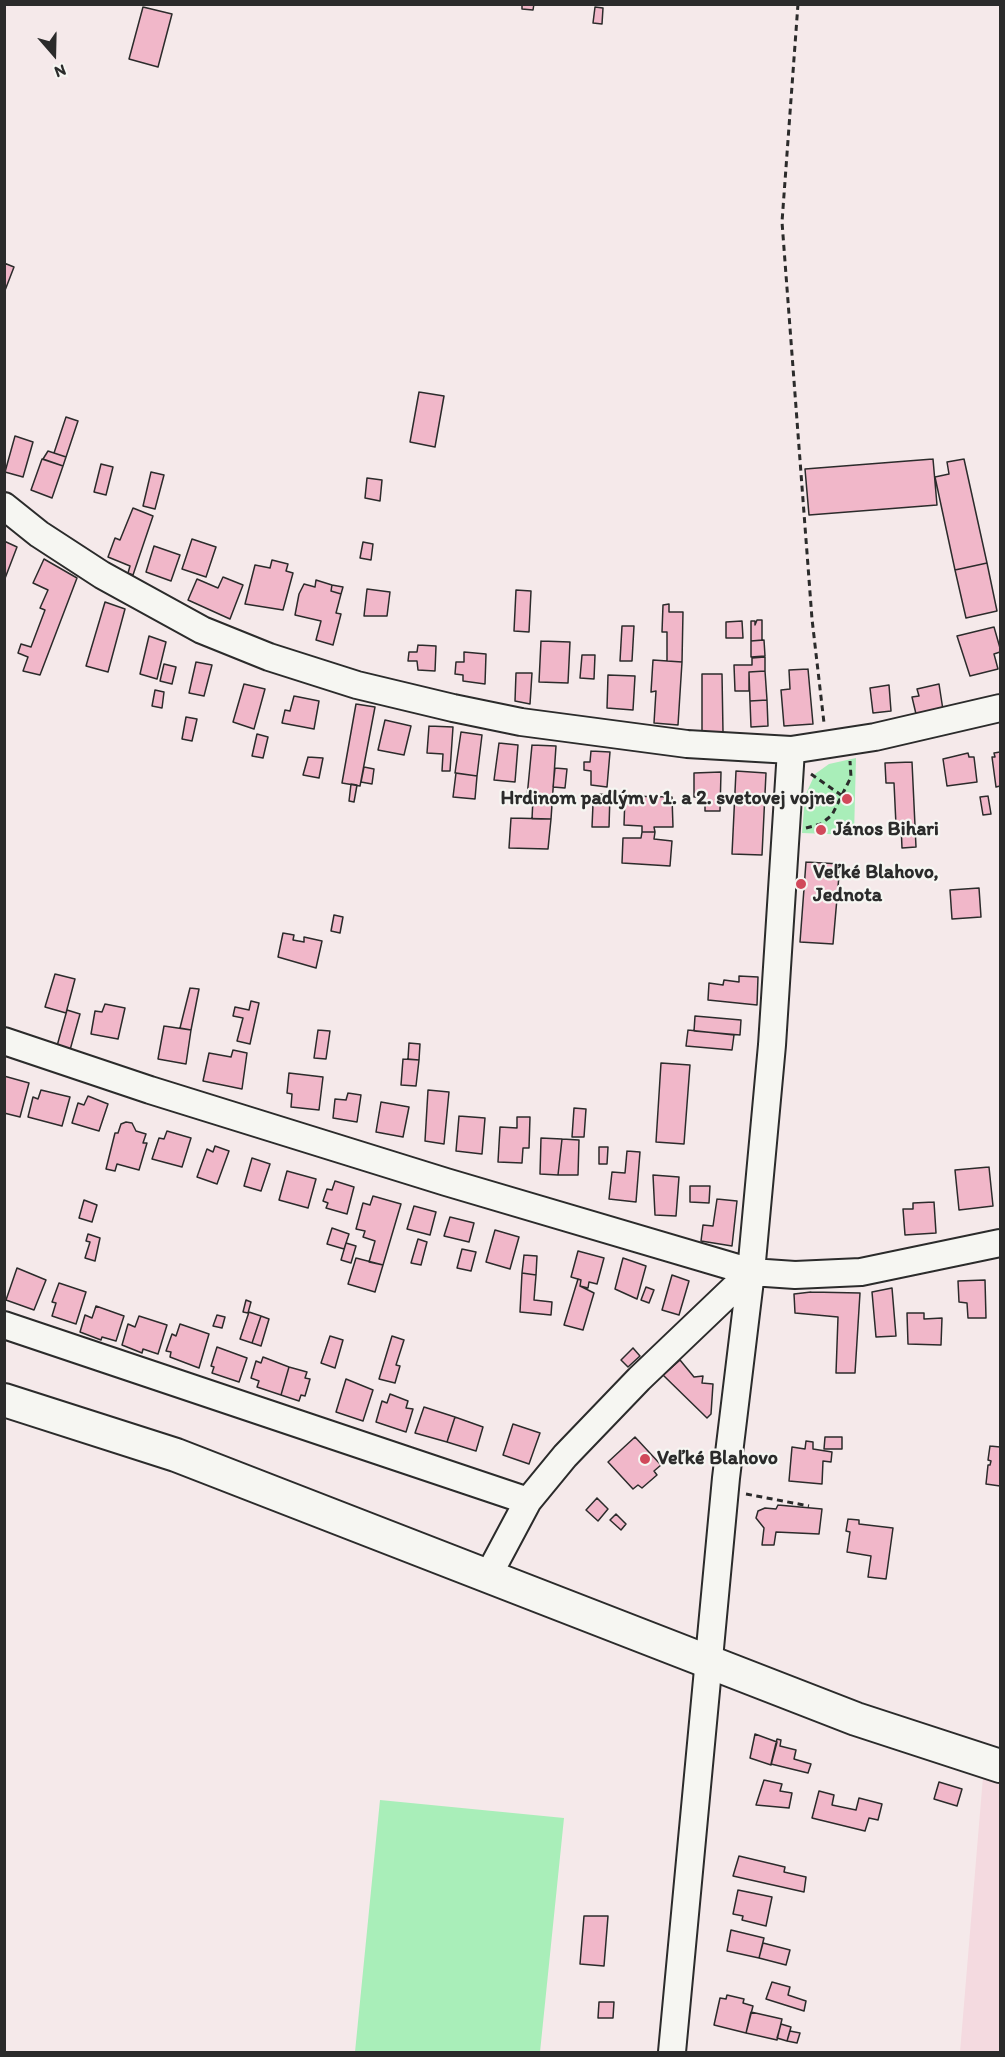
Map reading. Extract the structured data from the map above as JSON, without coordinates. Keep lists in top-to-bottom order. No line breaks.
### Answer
{"places":["Hrdinom padlým v 1. a 2. svetovej vojne","János Bihari","Veľké Blahovo, Jednota","Veľké Blahovo"],"north":"bottom"}
